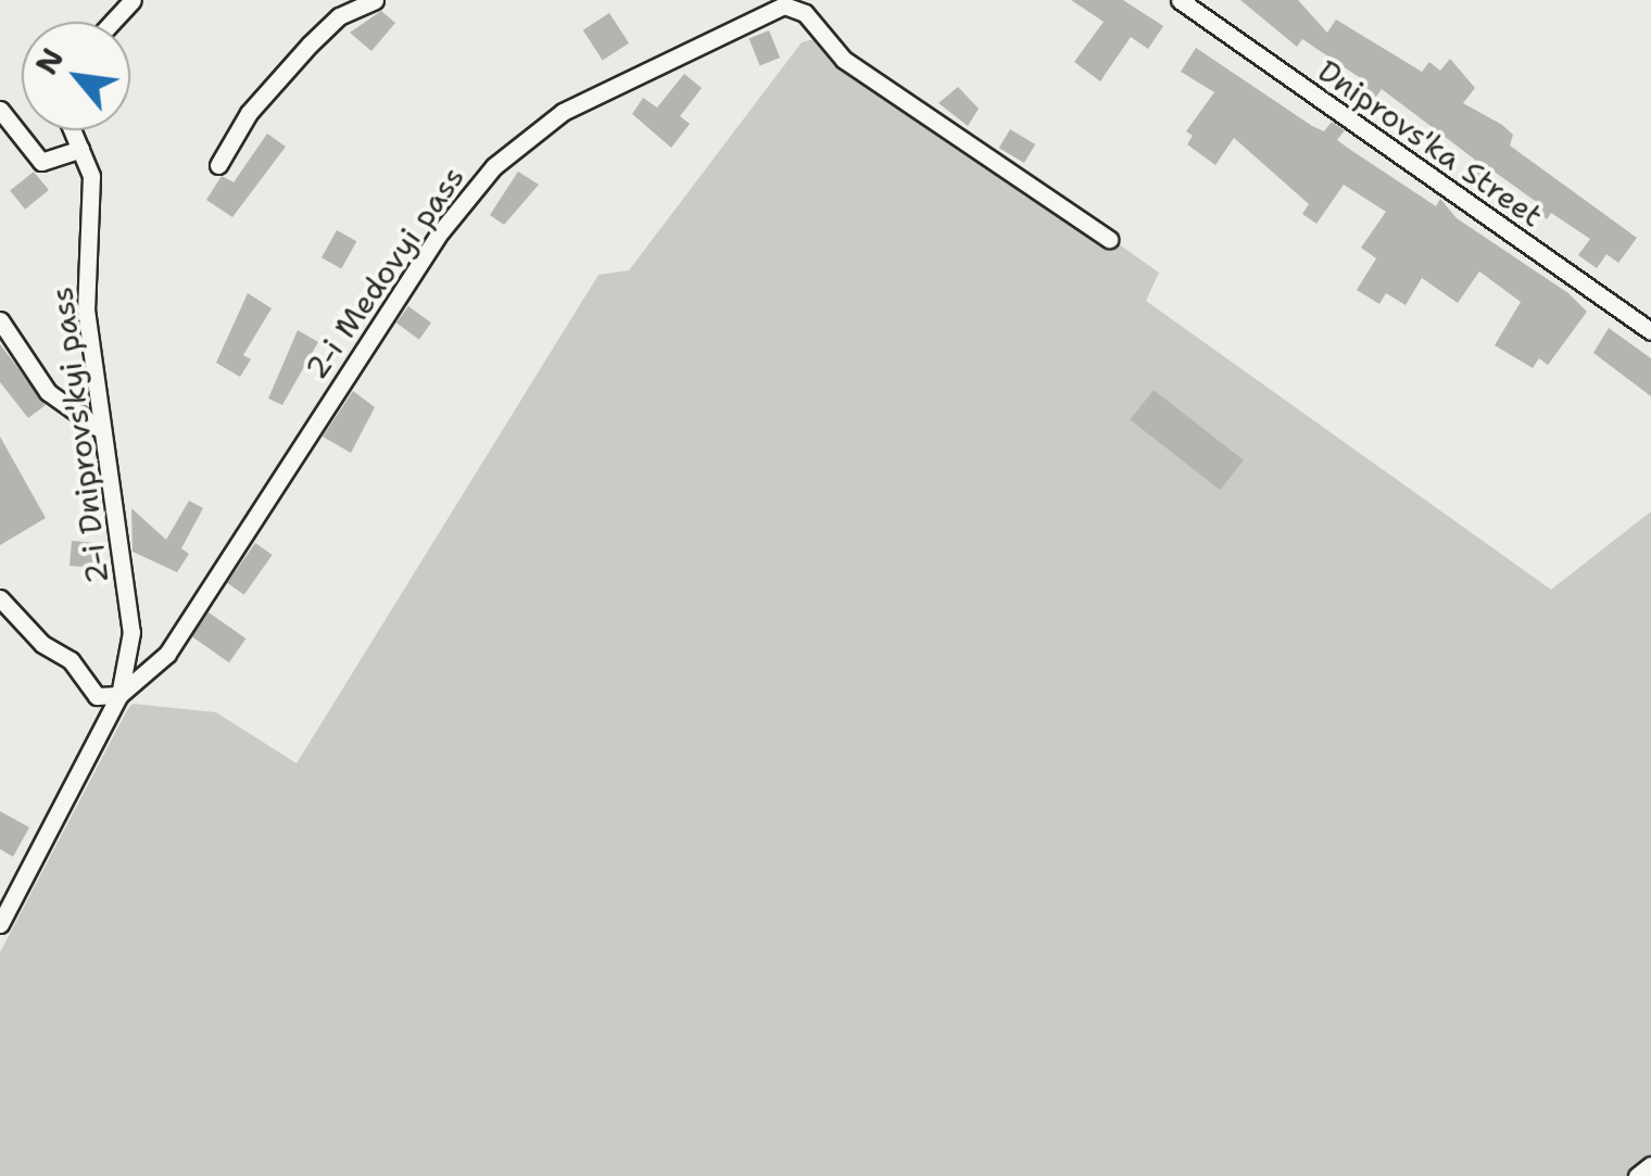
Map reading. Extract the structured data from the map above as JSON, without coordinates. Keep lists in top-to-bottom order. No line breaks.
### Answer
{"streets":{"street":["Dniprovs'ka Street","2-i Medovyi pass","2-i Dniprovs'kyi pass"]},"crossings":[["2-i Medovyi pass","2-i Dniprovs'kyi pass"]],"north":"top left"}
